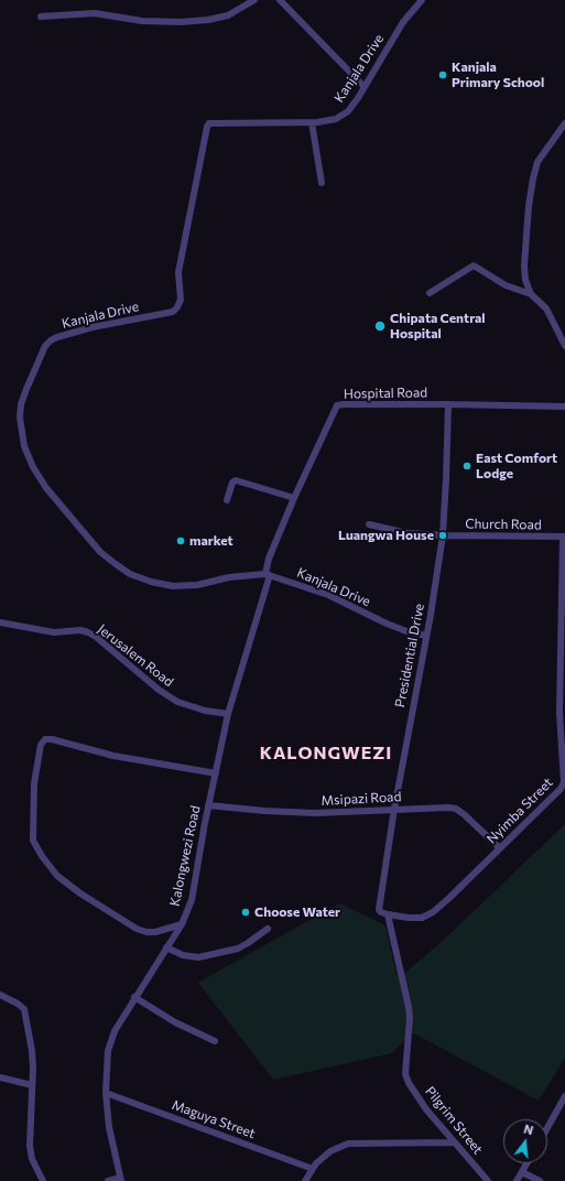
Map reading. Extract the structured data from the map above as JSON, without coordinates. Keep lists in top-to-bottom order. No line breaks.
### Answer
{"streets":{"street":["Kanjala Drive","Hospital Road","Church Road","Jerusalem Road","Presidential Drive","Msipazi Road","Nyimba Street","Kalongwezi Road","Maguya Street","Pilgrim Street"]},"crossings":[["Kanjala Drive","Hospital Road"],["Kanjala Drive","Presidential Drive"],["Kanjala Drive","Kalongwezi Road"],["Hospital Road","Presidential Drive"],["Hospital Road","Kalongwezi Road"],["Church Road","Presidential Drive"],["Church Road","Nyimba Street"],["Jerusalem Road","Kalongwezi Road"],["Presidential Drive","Msipazi Road"],["Presidential Drive","Nyimba Street"],["Msipazi Road","Nyimba Street"],["Msipazi Road","Kalongwezi Road"],["Nyimba Street","Pilgrim Street"],["Kalongwezi Road","Maguya Street"]],"districts":["KALONGWEZI"],"places":["Kanjala Primary School","Chipata Central Hospital","East Comfort Lodge","Luangwa House","market","Choose Water"],"north":"top"}
